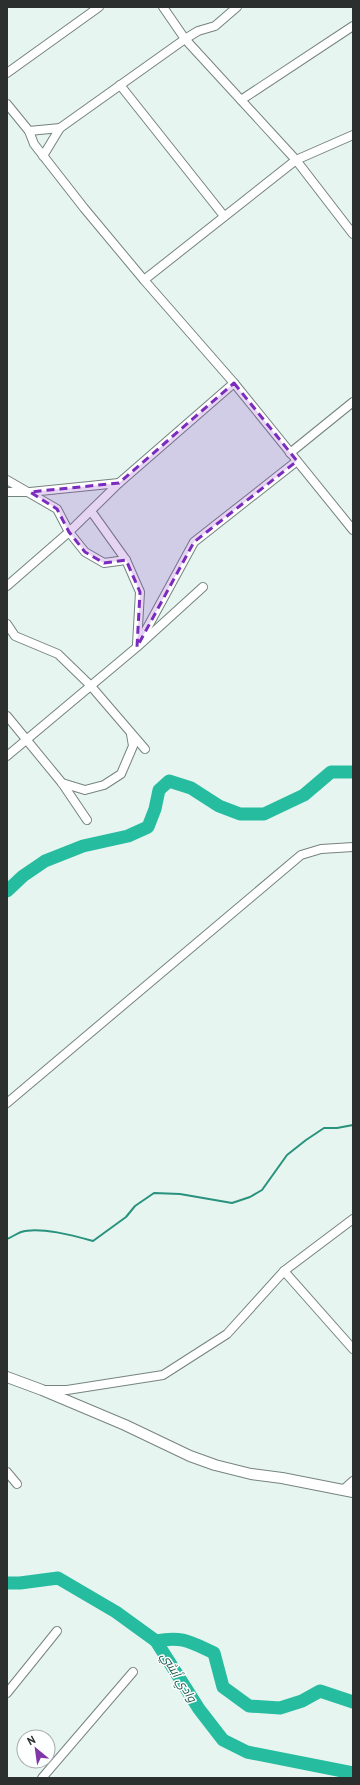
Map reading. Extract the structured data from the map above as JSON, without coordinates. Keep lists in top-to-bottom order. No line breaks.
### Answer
{"water":["وادي أبشي"],"north":"top left"}
